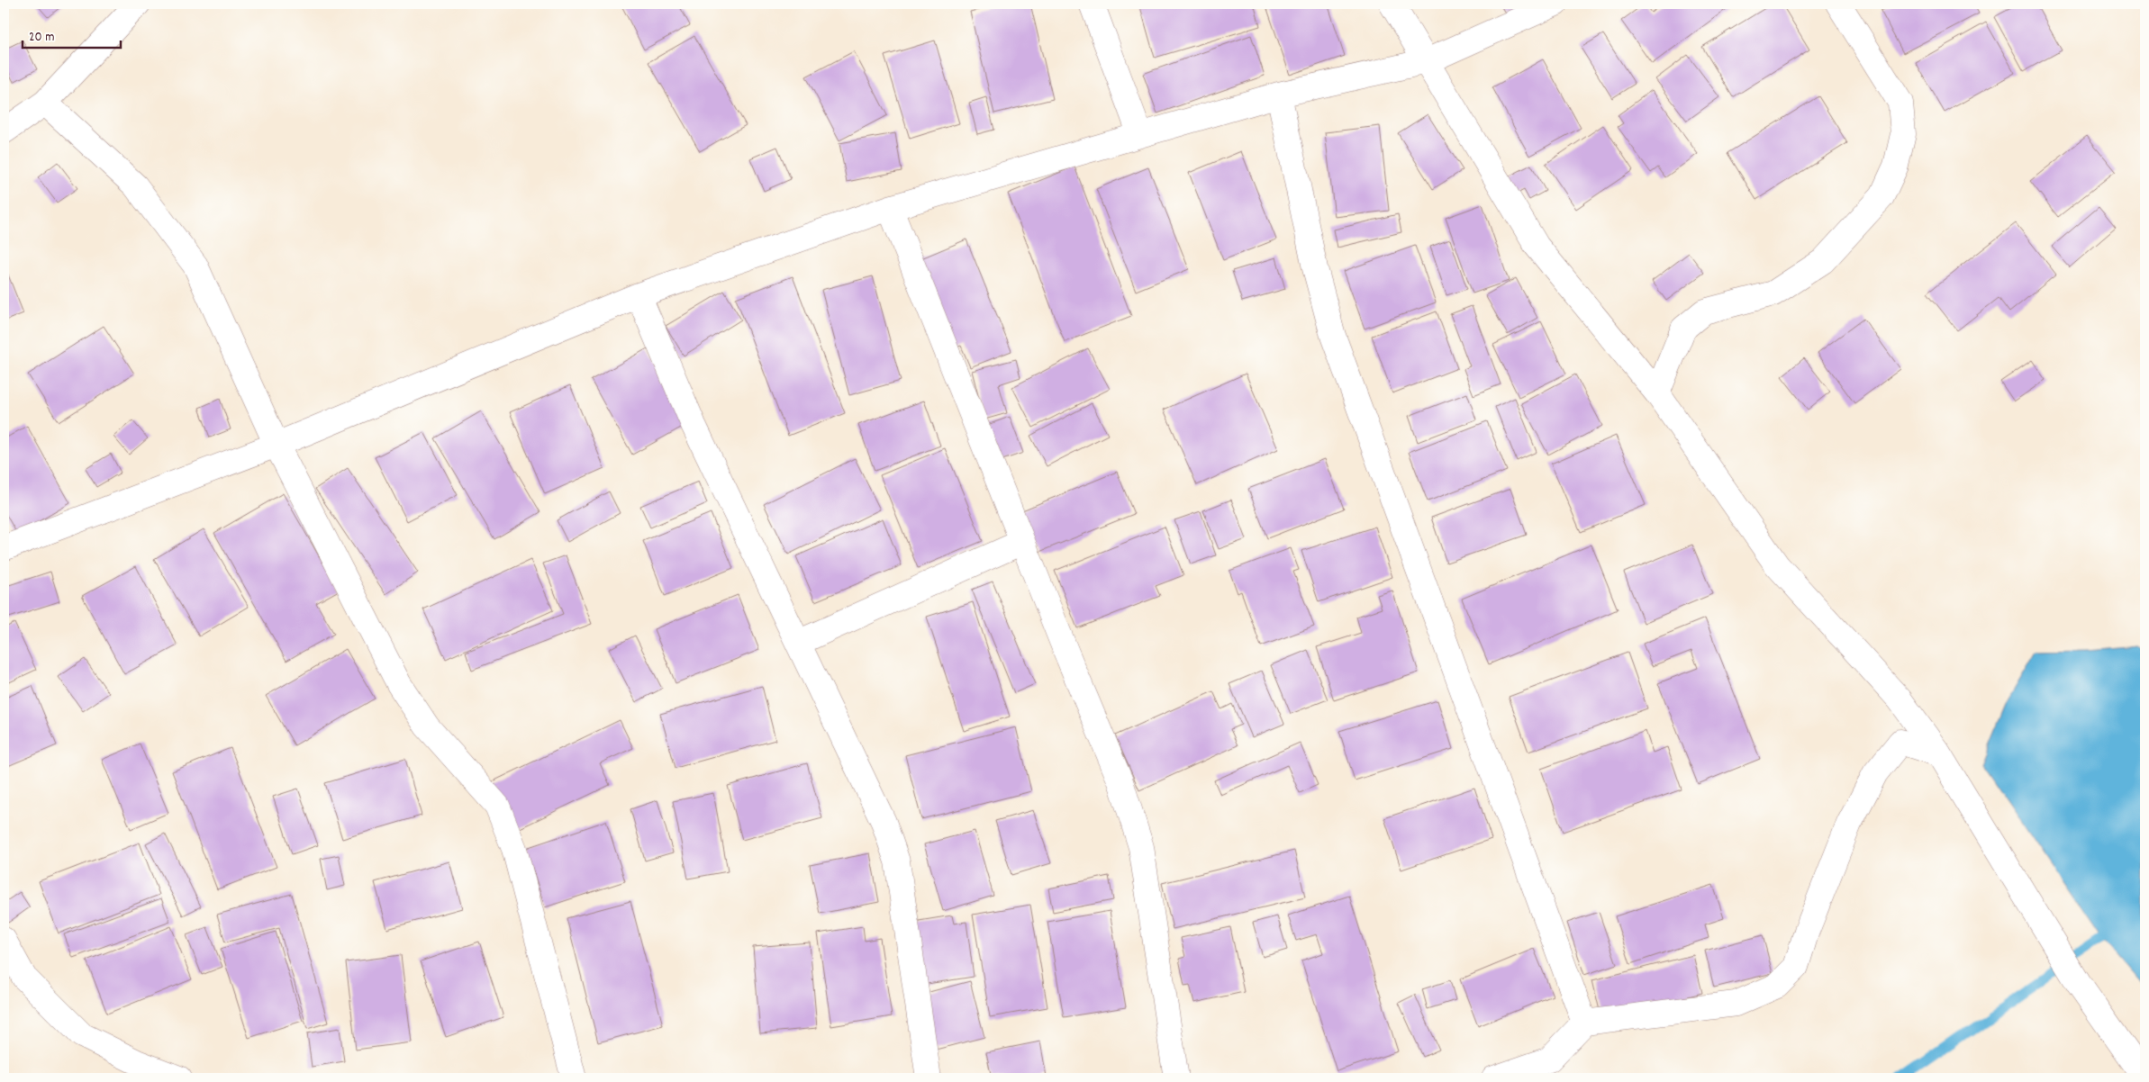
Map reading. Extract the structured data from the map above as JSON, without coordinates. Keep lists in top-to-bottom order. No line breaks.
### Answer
{"scale_bar":"20 m"}
